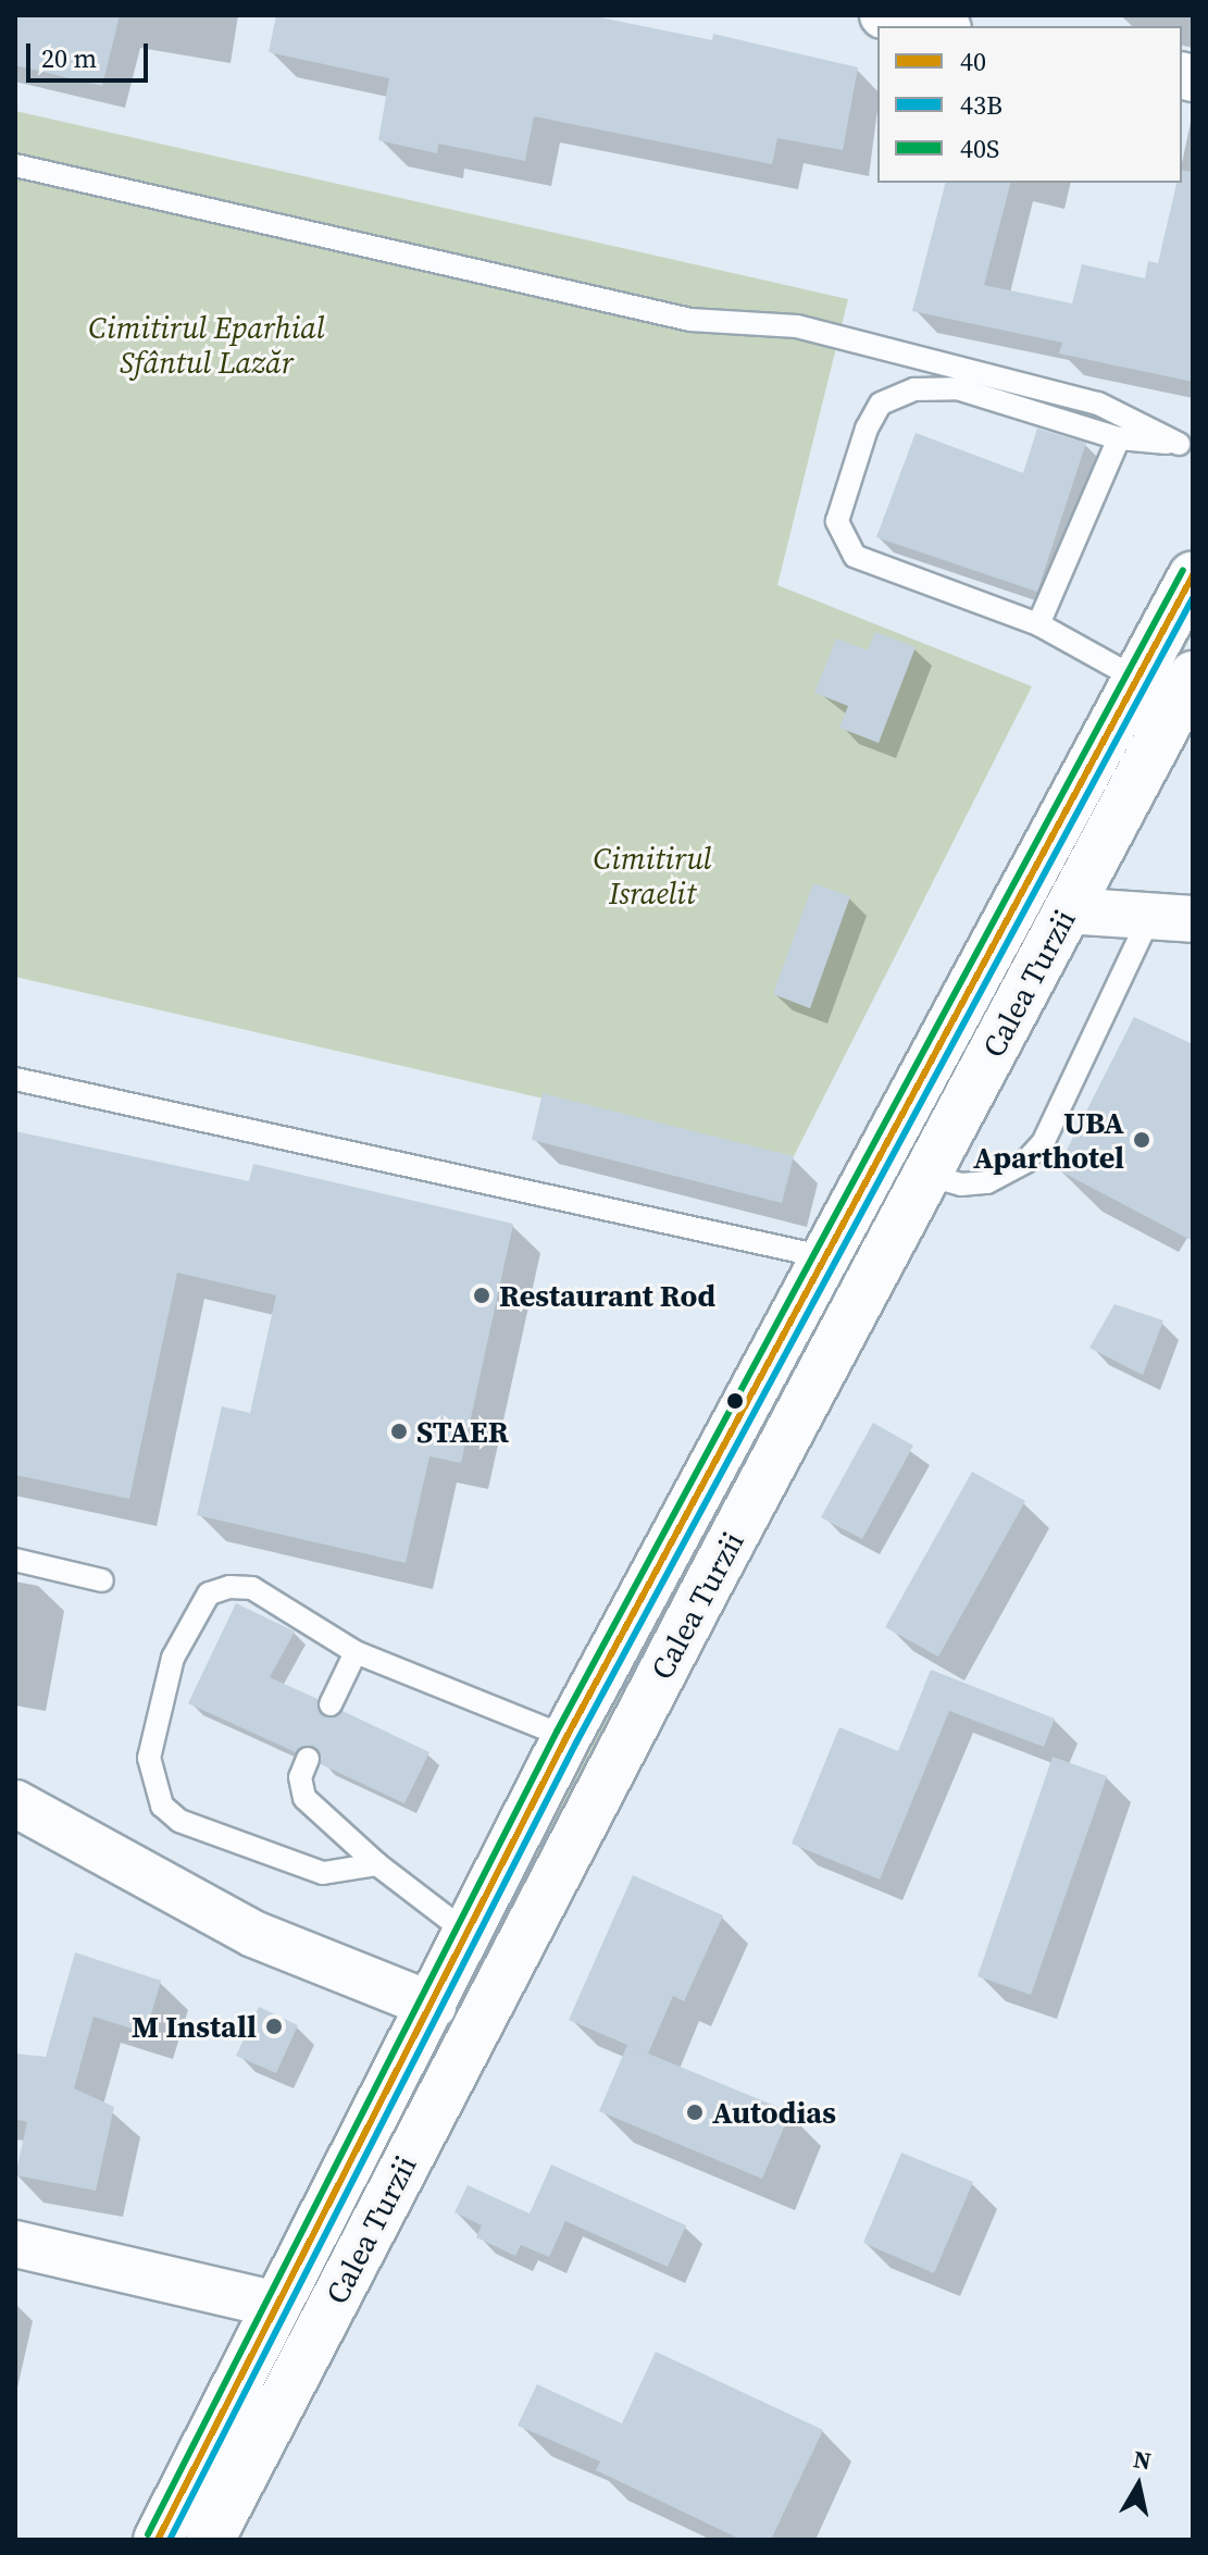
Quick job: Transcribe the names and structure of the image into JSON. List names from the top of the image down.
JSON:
{
  "streets": {
    "main road": ["Calea Turzii"]
  },
  "parks": ["Cimitirul Eparhial Sfântul Lazăr", "Cimitirul Israelit"],
  "places": [
    "UBA Aparthotel",
    "Restaurant Rod",
    "STAER",
    "M Install",
    "Autodias"
  ],
  "lines": ["transit line 40S", "transit line 40", "transit line 43B"],
  "legend": ["40", "43B", "40S"],
  "scale_bar": "20 m",
  "north": "top"
}
